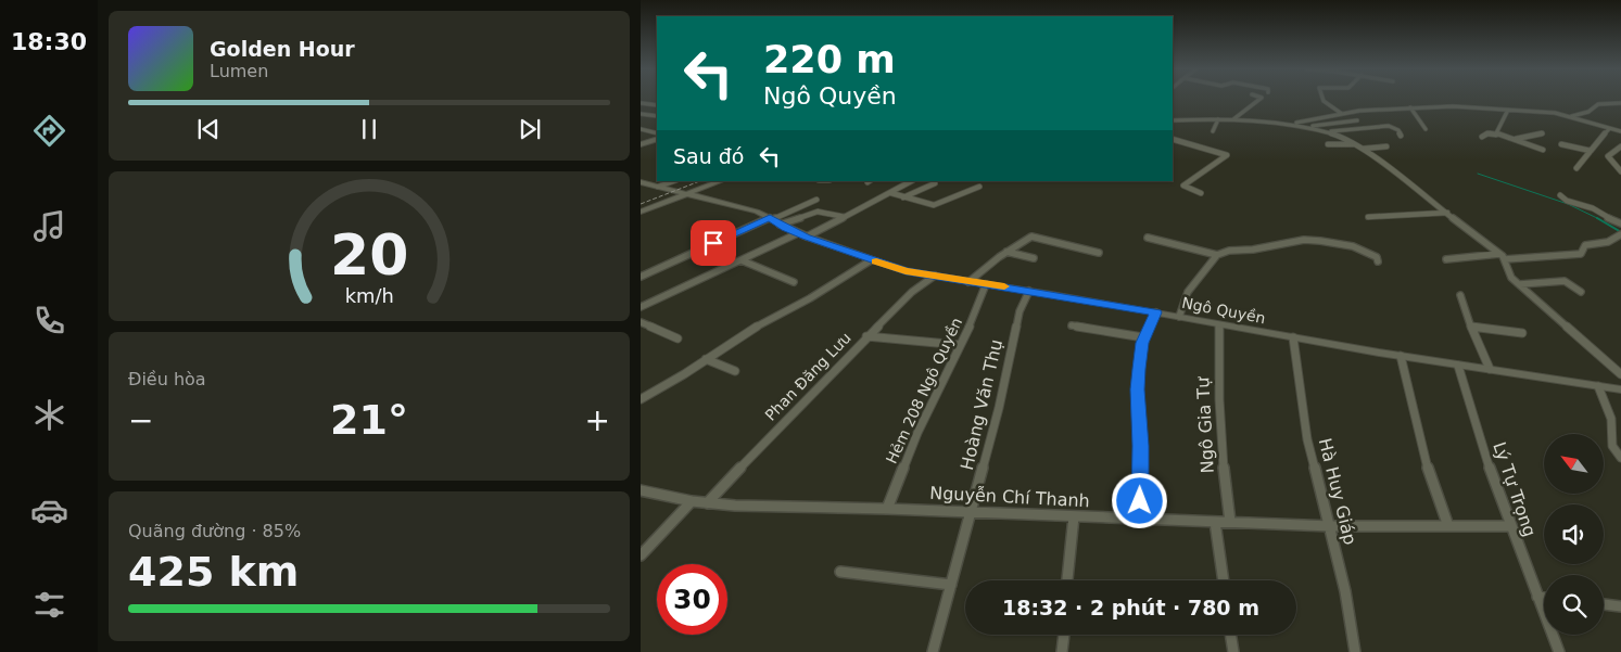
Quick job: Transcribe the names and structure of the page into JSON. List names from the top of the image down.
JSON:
{
  "streets": {
    "street": [
      "Ngô Quyền",
      "Phan Đăng Lưu",
      "Hẻm 208 Ngô Quyền",
      "Hoàng Văn Thụ",
      "Ngô Gia Tự",
      "Lý Tự Trọng",
      "Hà Huy Giáp",
      "Nguyễn Chí Thanh"
    ]
  },
  "crossings": [
    ["Ngô Quyền", "Phan Đăng Lưu"],
    ["Ngô Quyền", "Hẻm 208 Ngô Quyền"],
    ["Ngô Quyền", "Hoàng Văn Thụ"],
    ["Ngô Quyền", "Ngô Gia Tự"],
    ["Ngô Quyền", "Lý Tự Trọng"],
    ["Ngô Quyền", "Hà Huy Giáp"],
    ["Phan Đăng Lưu", "Nguyễn Chí Thanh"],
    ["Hẻm 208 Ngô Quyền", "Nguyễn Chí Thanh"],
    ["Hoàng Văn Thụ", "Nguyễn Chí Thanh"],
    ["Ngô Gia Tự", "Nguyễn Chí Thanh"],
    ["Lý Tự Trọng", "Nguyễn Chí Thanh"],
    ["Hà Huy Giáp", "Nguyễn Chí Thanh"]
  ],
  "north": "top left",
  "page": {
    "tabs": "18:30",
    "turn": ["220 m", "Ngô Quyền"],
    "song": ["Golden Hour", "Lumen"],
    "then": "Sau đó",
    "tile": [
      "Điều hòa",
      ["Quãng đường · 85%", "425 km"]
    ],
    "heat": ["−", "21°", "+"],
    "limit": "30",
    "trip": "18:32 · 2 phút · 780 m",
    "gauge": ["20", "km/h"]
  }
}
